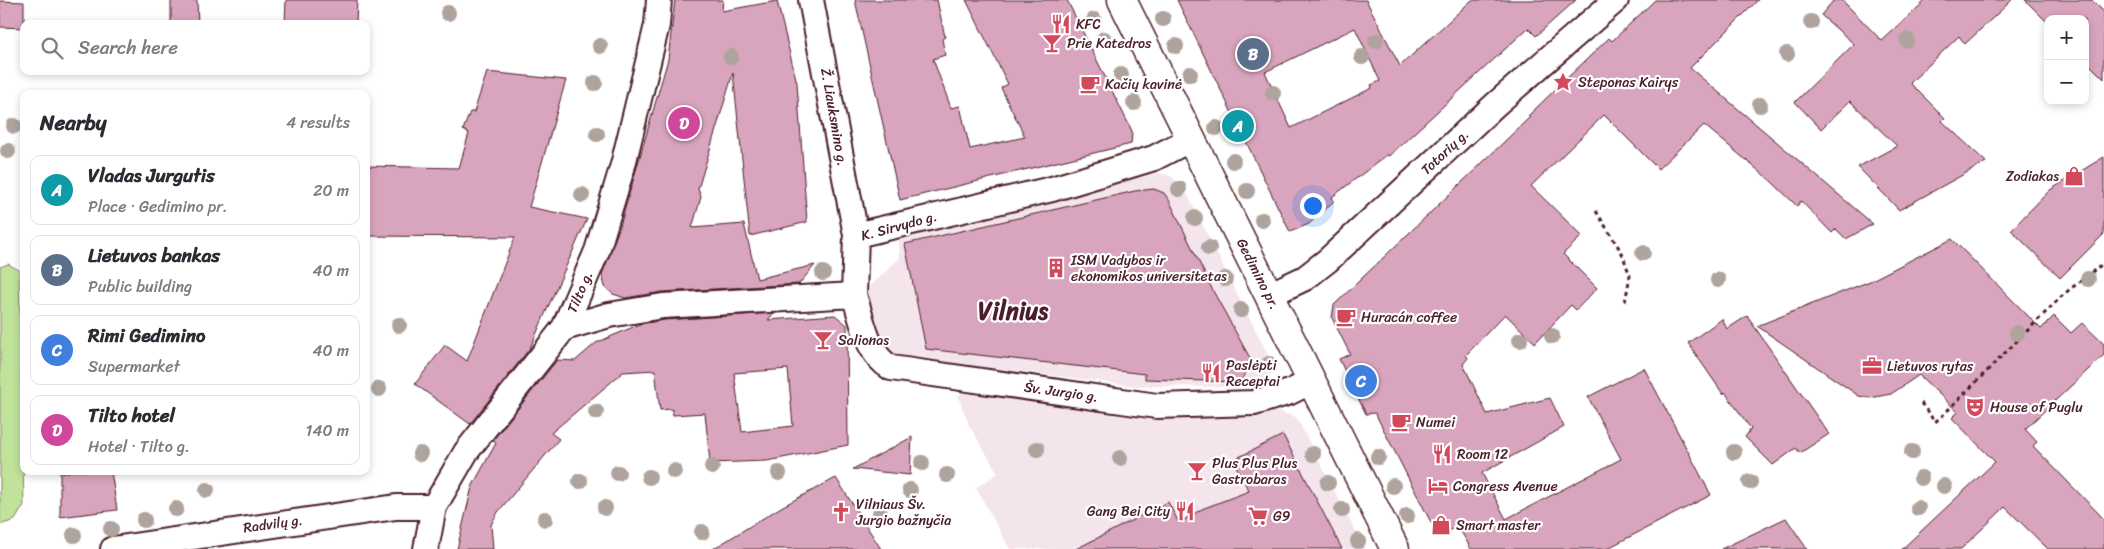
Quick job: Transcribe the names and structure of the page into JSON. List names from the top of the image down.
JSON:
{
  "streets": {
    "main road": ["Gedimino pr."],
    "street": [
      "Ž. Liauksmino g.",
      "Totorių g.",
      "K. Sirvydo g.",
      "Tilto g.",
      "Šv. Jurgio g.",
      "Radvilų g."
    ]
  },
  "crossings": [
    ["Ž. Liauksmino g.", "K. Sirvydo g."],
    ["Totorių g.", "Gedimino pr."],
    ["K. Sirvydo g.", "Gedimino pr."],
    ["K. Sirvydo g.", "Šv. Jurgio g."],
    ["Gedimino pr.", "Šv. Jurgio g."],
    ["Tilto g.", "Radvilų g."]
  ],
  "districts": ["Vilnius"],
  "places": {
    "restaurant": [
      "KFC",
      "Paslėpti Receptai",
      "Room 12",
      "Gang Bei City"
    ],
    "bar": ["Prie Katedros", "Salionas", "Plus Plus Plus Gastrobaras"],
    "place": ["Steponas Kairys"],
    "cafe": ["Kačių kavinė", "Huracán coffee", "Numei"],
    "shop": ["Zodiakas", "Smart master"],
    "building": ["ISM Vadybos ir ekonomikos universitetas"],
    "office": ["Lietuvos rytas"],
    "theatre": ["House of Puglu"],
    "hotel": ["Congress Avenue"],
    "church": ["Vilniaus Šv. Jurgio bažnyčia"],
    "supermarket": ["G9"]
  },
  "page": {
    "map_buttons": ["+", "−"],
    "search": "Search here",
    "pins": [
      "B",
      "D",
      "A",
      "C"
    ],
    "heading": ["Nearby", "4 results"],
    "list": [
      {
        "mark": "A",
        "name": "Vladas Jurgutis",
        "note": "Place · Gedimino pr.",
        "value": "20 m"
      },
      {
        "mark": "B",
        "name": "Lietuvos bankas",
        "note": "Public building",
        "value": "40 m"
      },
      {
        "mark": "C",
        "name": "Rimi Gedimino",
        "note": "Supermarket",
        "value": "40 m"
      },
      {
        "mark": "D",
        "name": "Tilto hotel",
        "note": "Hotel · Tilto g.",
        "value": "140 m"
      }
    ]
  }
}
